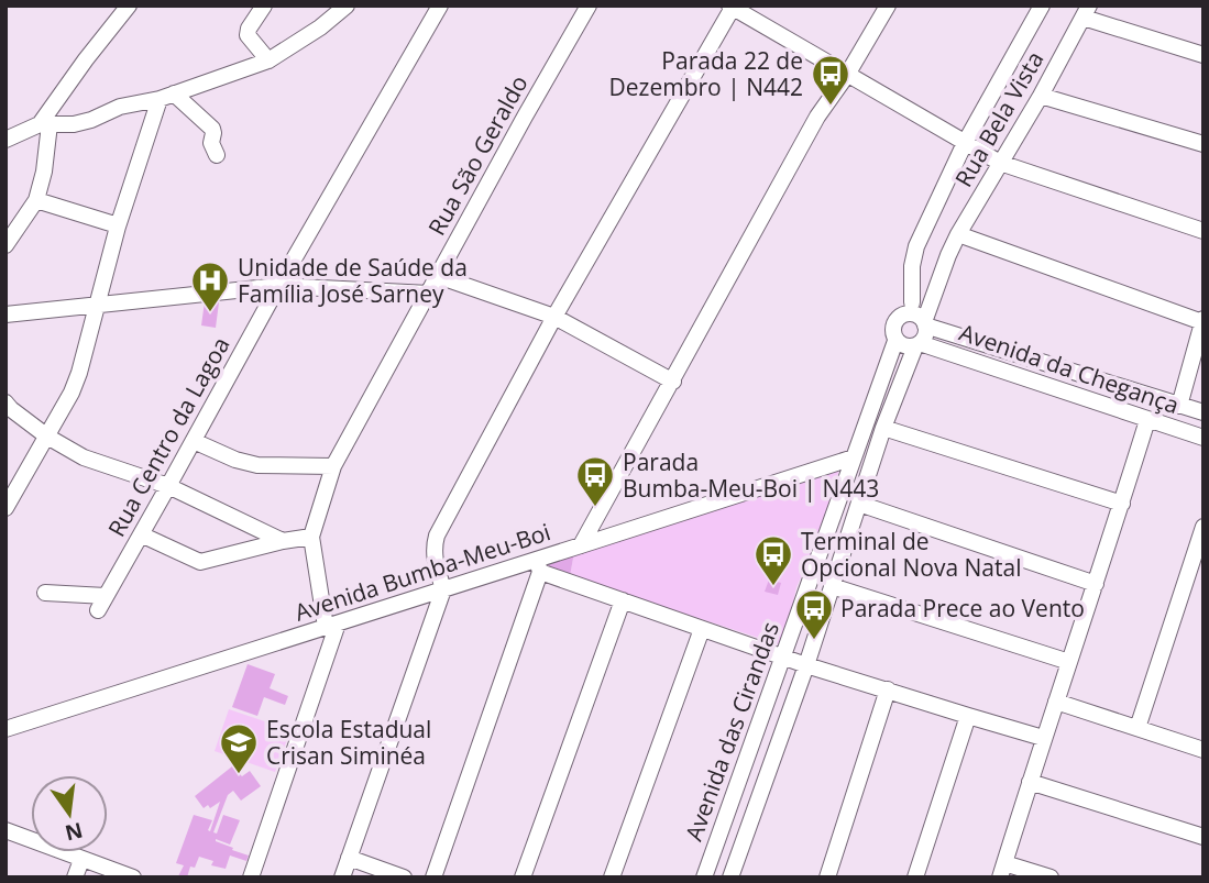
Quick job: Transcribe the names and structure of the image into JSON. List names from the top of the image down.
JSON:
{
  "streets": {
    "street": [
      "Rua Bela Vista",
      "Rua São Geraldo",
      "Avenida da Chegança",
      "Rua Centro da Lagoa",
      "Avenida Bumba-Meu-Boi",
      "Avenida das Cirandas"
    ]
  },
  "crossings": [
    ["Rua São Geraldo", "Avenida Bumba-Meu-Boi"],
    ["Avenida da Chegança", "Avenida das Cirandas"],
    ["Avenida Bumba-Meu-Boi", "Avenida das Cirandas"]
  ],
  "places": {
    "bus stop": [
      "Parada 22 de Dezembro | N442",
      "Parada Bumba-Meu-Boi | N443",
      "Terminal de Opcional Nova Natal",
      "Parada Prece ao Vento"
    ],
    "hospital": ["Unidade de Saúde da Família José Sarney"],
    "school or university": ["Escola Estadual Crisan Siminéa"]
  },
  "north": "bottom"
}
